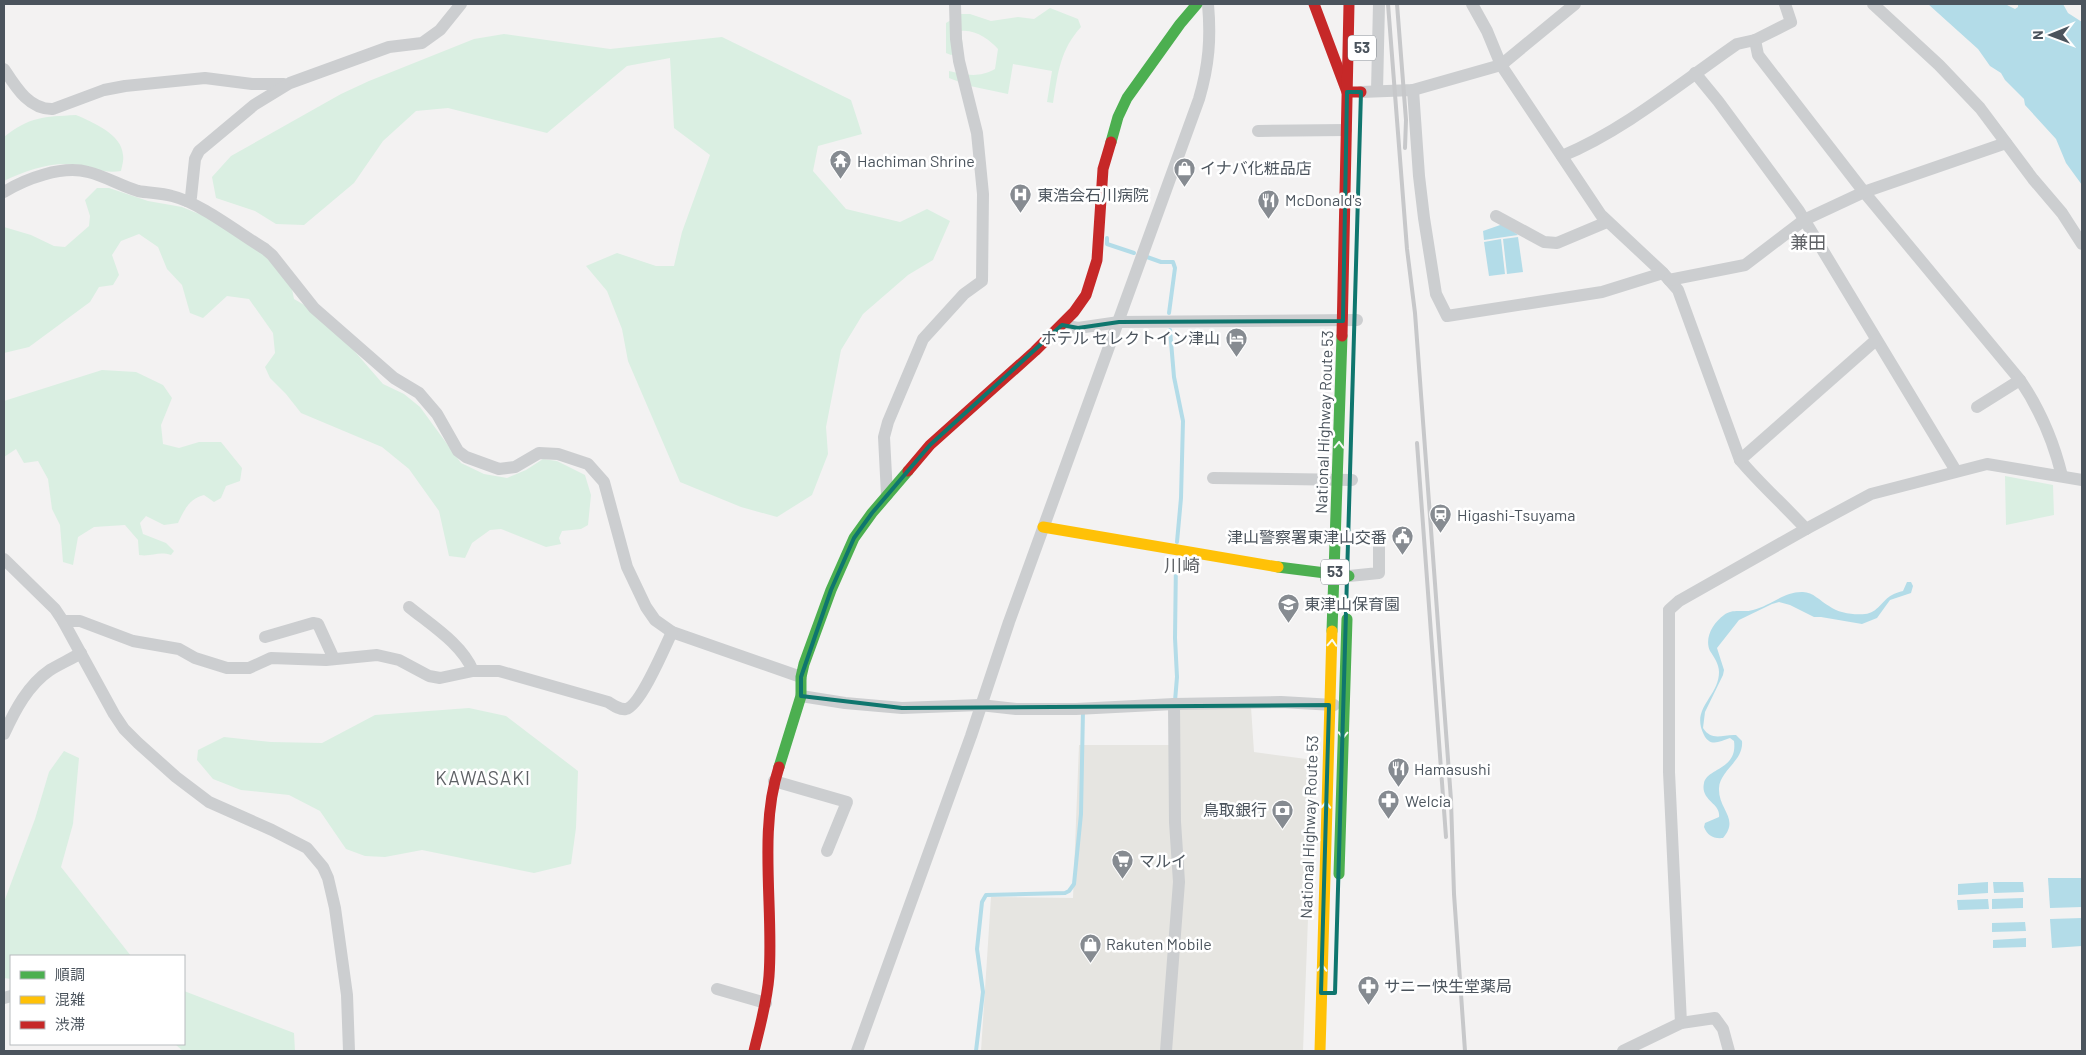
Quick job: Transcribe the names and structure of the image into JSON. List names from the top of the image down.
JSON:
{
  "streets": {
    "main road": ["53", "National Highway Route 53"]
  },
  "districts": ["兼田", "川崎", "KAWASAKI"],
  "places": {
    "temple": ["Hachiman Shrine"],
    "shop": ["イナバ化粧品店", "Rakuten Mobile"],
    "hospital": ["東浩会石川病院"],
    "restaurant": ["McDonald's", "Hamasushi"],
    "hotel": ["ホテル セレクトイン津山"],
    "station": ["Higashi-Tsuyama"],
    "public building": ["津山警察署東津山交番"],
    "school or university": ["東津山保育園"],
    "pharmacy": ["Welcia", "サニー快生堂薬局"],
    "bank": ["鳥取銀行"],
    "supermarket": ["マルイ"]
  },
  "legend": ["順調", "混雑", "渋滞"],
  "north": "left"
}
